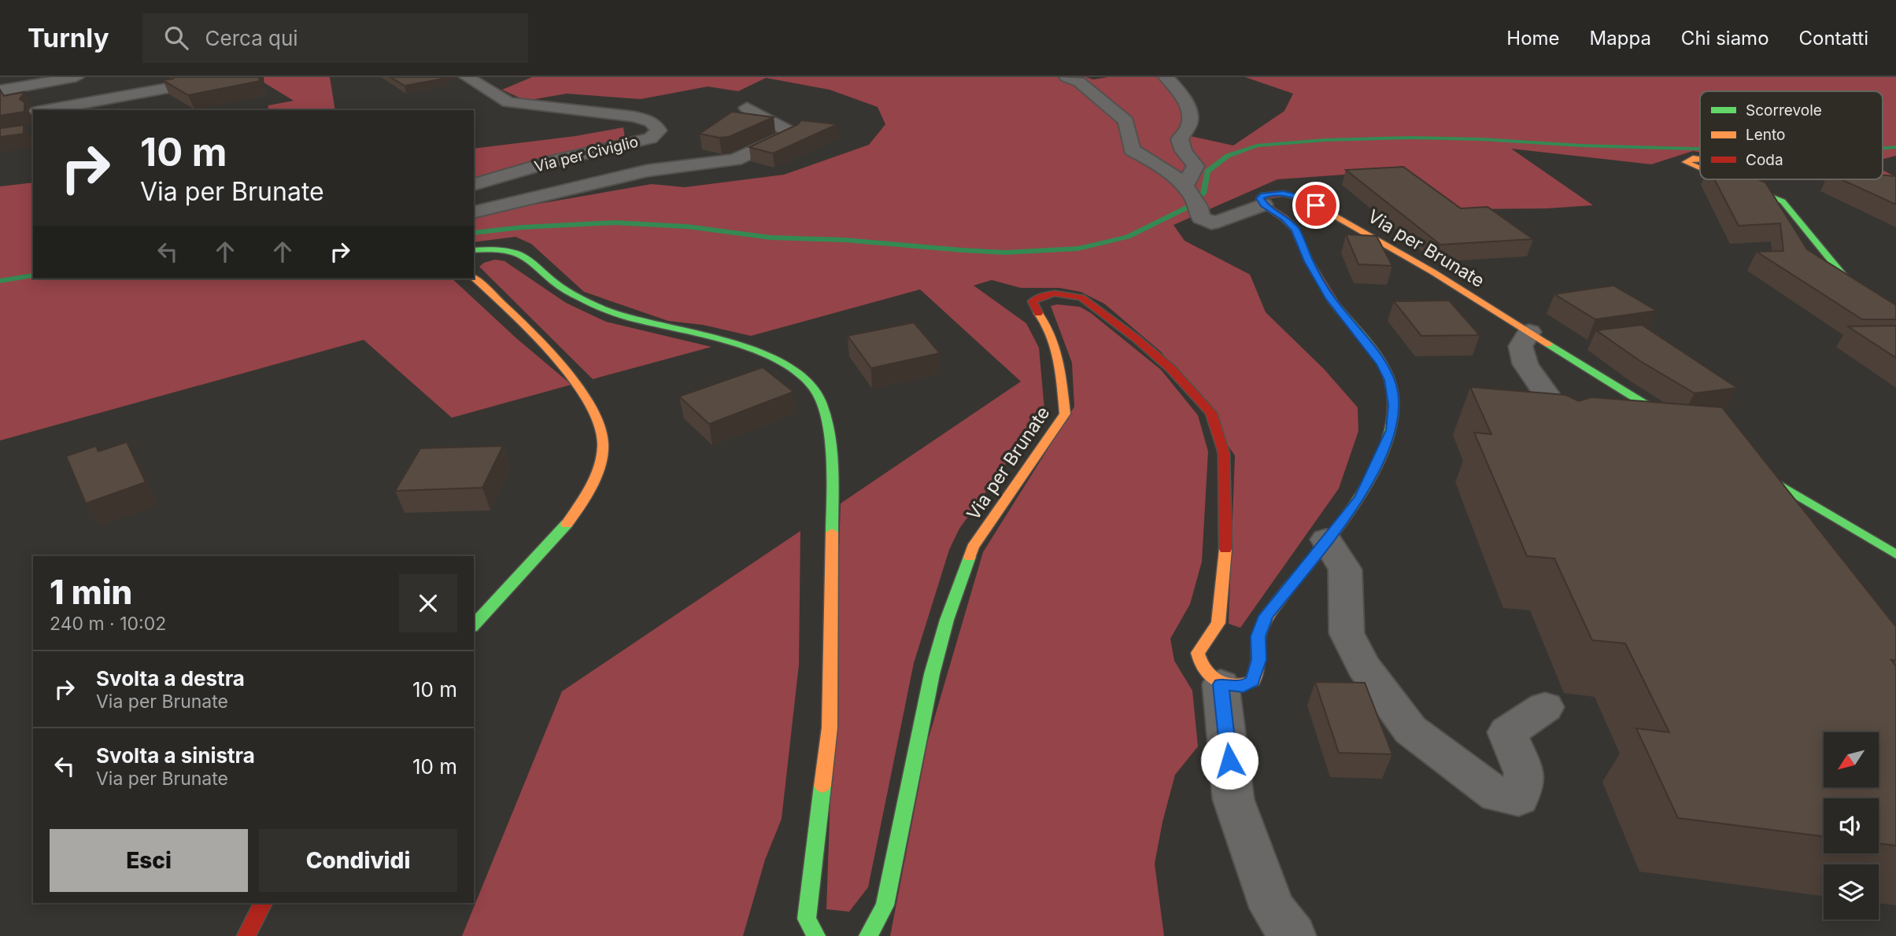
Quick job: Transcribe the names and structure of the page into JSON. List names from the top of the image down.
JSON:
{
  "streets": {
    "street": ["Via per Civiglio", "Via per Brunate"]
  },
  "legend": ["Scorrevole", "Lento", "Coda"],
  "north": "bottom left",
  "page": {
    "header": "Turnly",
    "search": "Cerca qui",
    "nav": [
      "Home",
      "Mappa",
      "Chi siamo",
      "Contatti"
    ],
    "turn": ["10 m", "Via per Brunate"],
    "heading": ["1 min", "240 m · 10:02"],
    "list": [
      {
        "name": "Svolta a destra",
        "note": "Via per Brunate",
        "value": "10 m"
      },
      {
        "name": "Svolta a sinistra",
        "note": "Via per Brunate",
        "value": "10 m"
      }
    ],
    "buttons": ["Esci", "Condividi"]
  }
}
